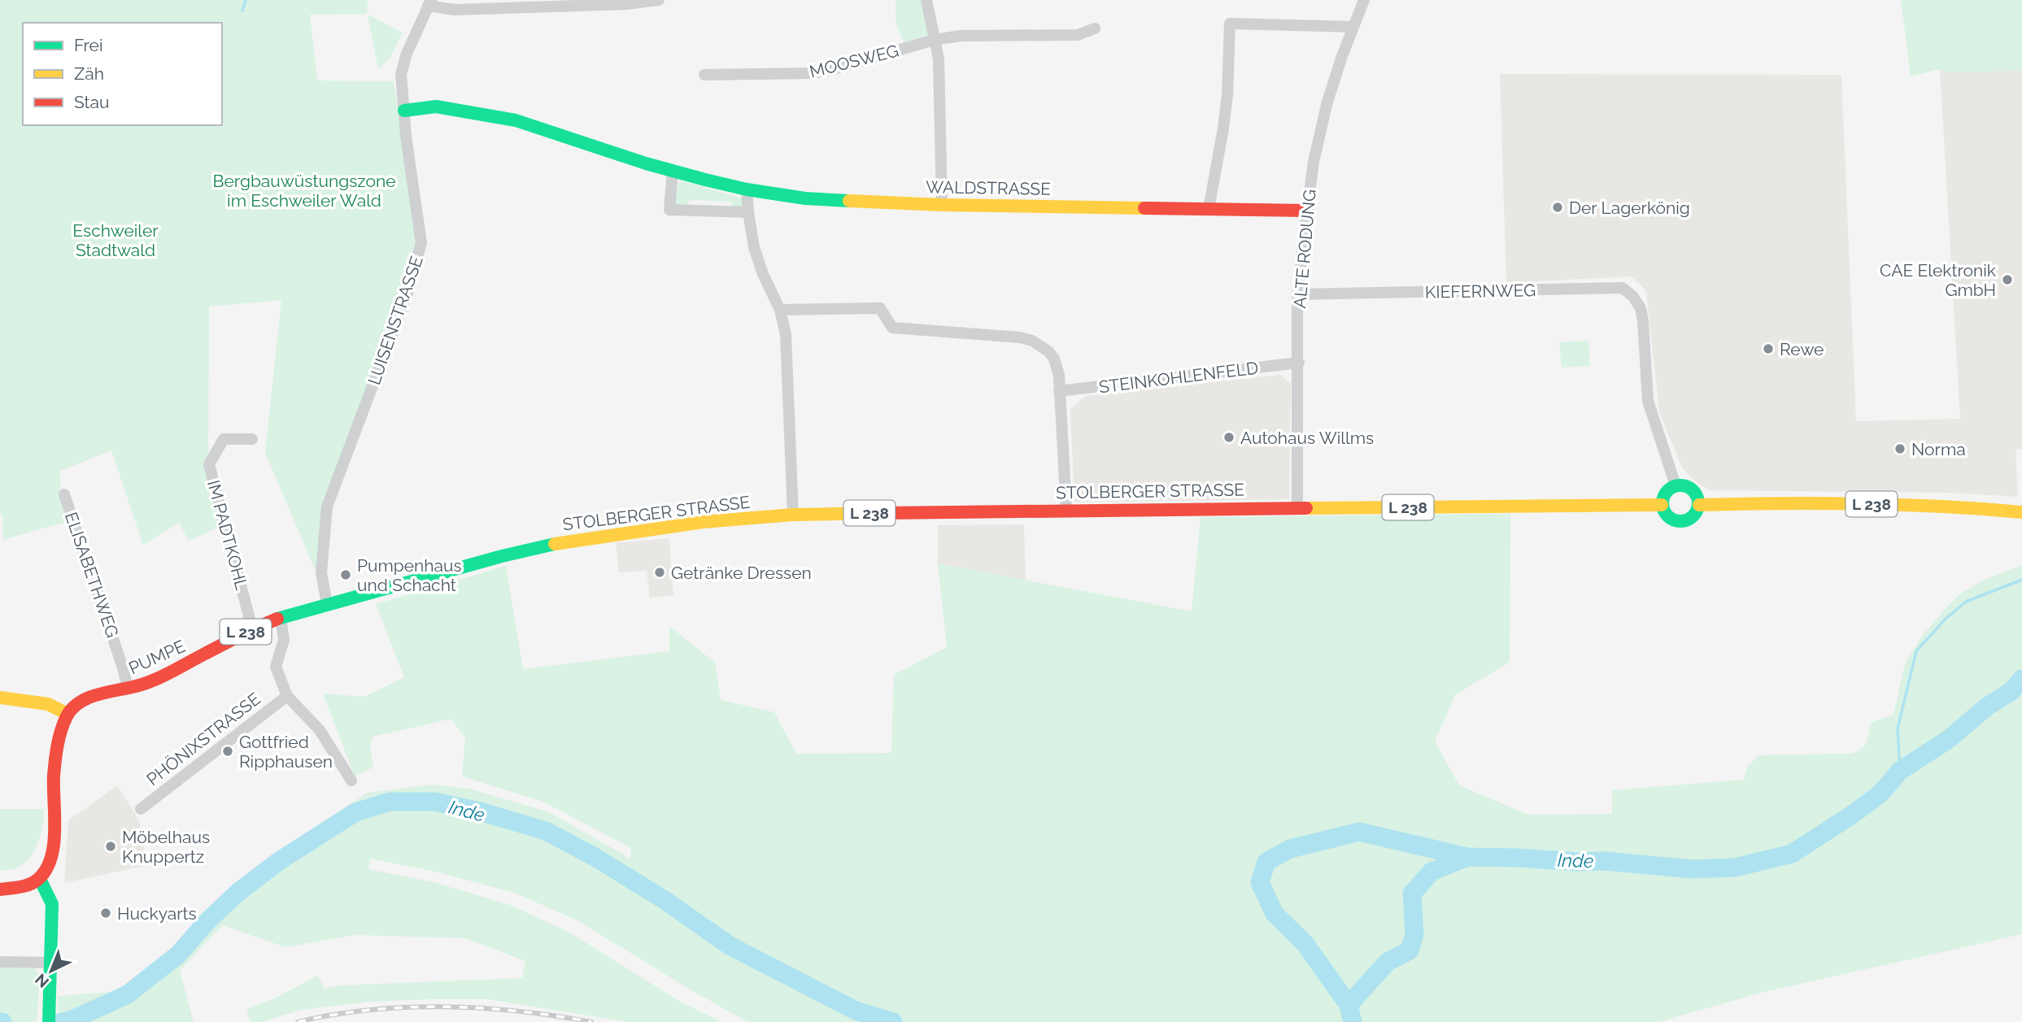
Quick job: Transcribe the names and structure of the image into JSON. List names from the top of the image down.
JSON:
{
  "streets": {
    "main road": [
      "WALDSTRASSE",
      "STOLBERGER STRASSE",
      "L 238",
      "PUMPE"
    ],
    "street": [
      "MOOSWEG",
      "ALTE RODUNG",
      "KIEFERNWEG",
      "LUISENSTRASSE",
      "STEINKOHLENFELD",
      "IM PADTKOHL",
      "ELISABETHWEG",
      "PHÖNIXSTRASSE"
    ]
  },
  "crossings": [
    ["WALDSTRASSE", "ALTE RODUNG"],
    ["WALDSTRASSE", "LUISENSTRASSE"],
    ["ALTE RODUNG", "KIEFERNWEG"],
    ["ALTE RODUNG", "STEINKOHLENFELD"],
    ["ALTE RODUNG", "STOLBERGER STRASSE"],
    ["KIEFERNWEG", "STOLBERGER STRASSE"],
    ["KIEFERNWEG", "L 238"],
    ["LUISENSTRASSE", "STOLBERGER STRASSE"],
    ["LUISENSTRASSE", "PUMPE"],
    ["STOLBERGER STRASSE", "L 238"],
    ["STOLBERGER STRASSE", "PUMPE"],
    ["IM PADTKOHL", "PUMPE"],
    ["ELISABETHWEG", "PUMPE"],
    ["PUMPE", "PHÖNIXSTRASSE"]
  ],
  "water": ["Inde"],
  "parks": ["Bergbauwüstungszone im Eschweiler Wald", "Eschweiler Stadtwald"],
  "places": [
    "Der Lagerkönig",
    "CAE Elektronik GmbH",
    "Rewe",
    "Autohaus Willms",
    "Norma",
    "Getränke Dressen",
    "Pumpenhaus und Schacht",
    "Gottfried Ripphausen",
    "Möbelhaus Knuppertz",
    "Huckyarts"
  ],
  "legend": ["Frei", "Zäh", "Stau"],
  "north": "bottom left"
}
